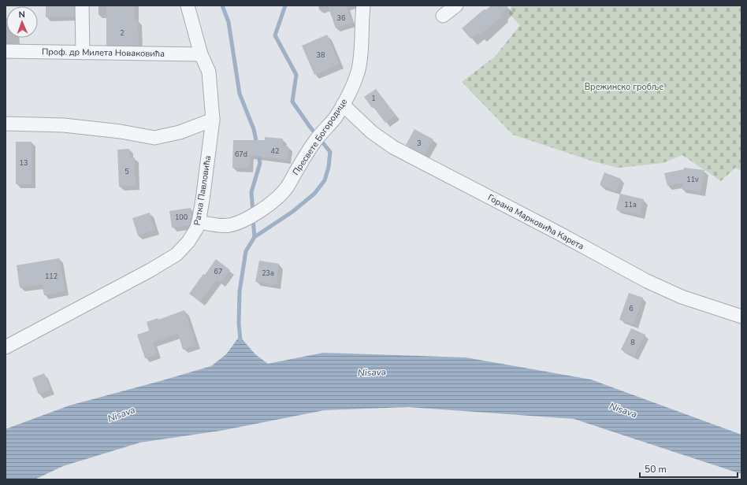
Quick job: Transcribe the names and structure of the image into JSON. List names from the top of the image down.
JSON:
{
  "streets": {
    "street": [
      "Проф. др Милета Новаковића",
      "Пресвете Богородице",
      "Ратка Павловића",
      "Горана Марковића Карета"
    ]
  },
  "crossings": [
    ["Проф. др Милета Новаковића", "Ратка Павловића"],
    ["Пресвете Богородице", "Ратка Павловића"],
    ["Пресвете Богородице", "Горана Марковића Карета"]
  ],
  "water": ["Nisava"],
  "parks": ["Врежинско гробље"],
  "house_numbers": [
    "36",
    "2",
    "38",
    "1",
    "3",
    "42",
    "67d",
    "13",
    "5",
    "11v",
    "11a",
    "100",
    "67",
    "23a",
    "112",
    "6",
    "8"
  ],
  "scale_bar": "50 m",
  "north": "top"
}
